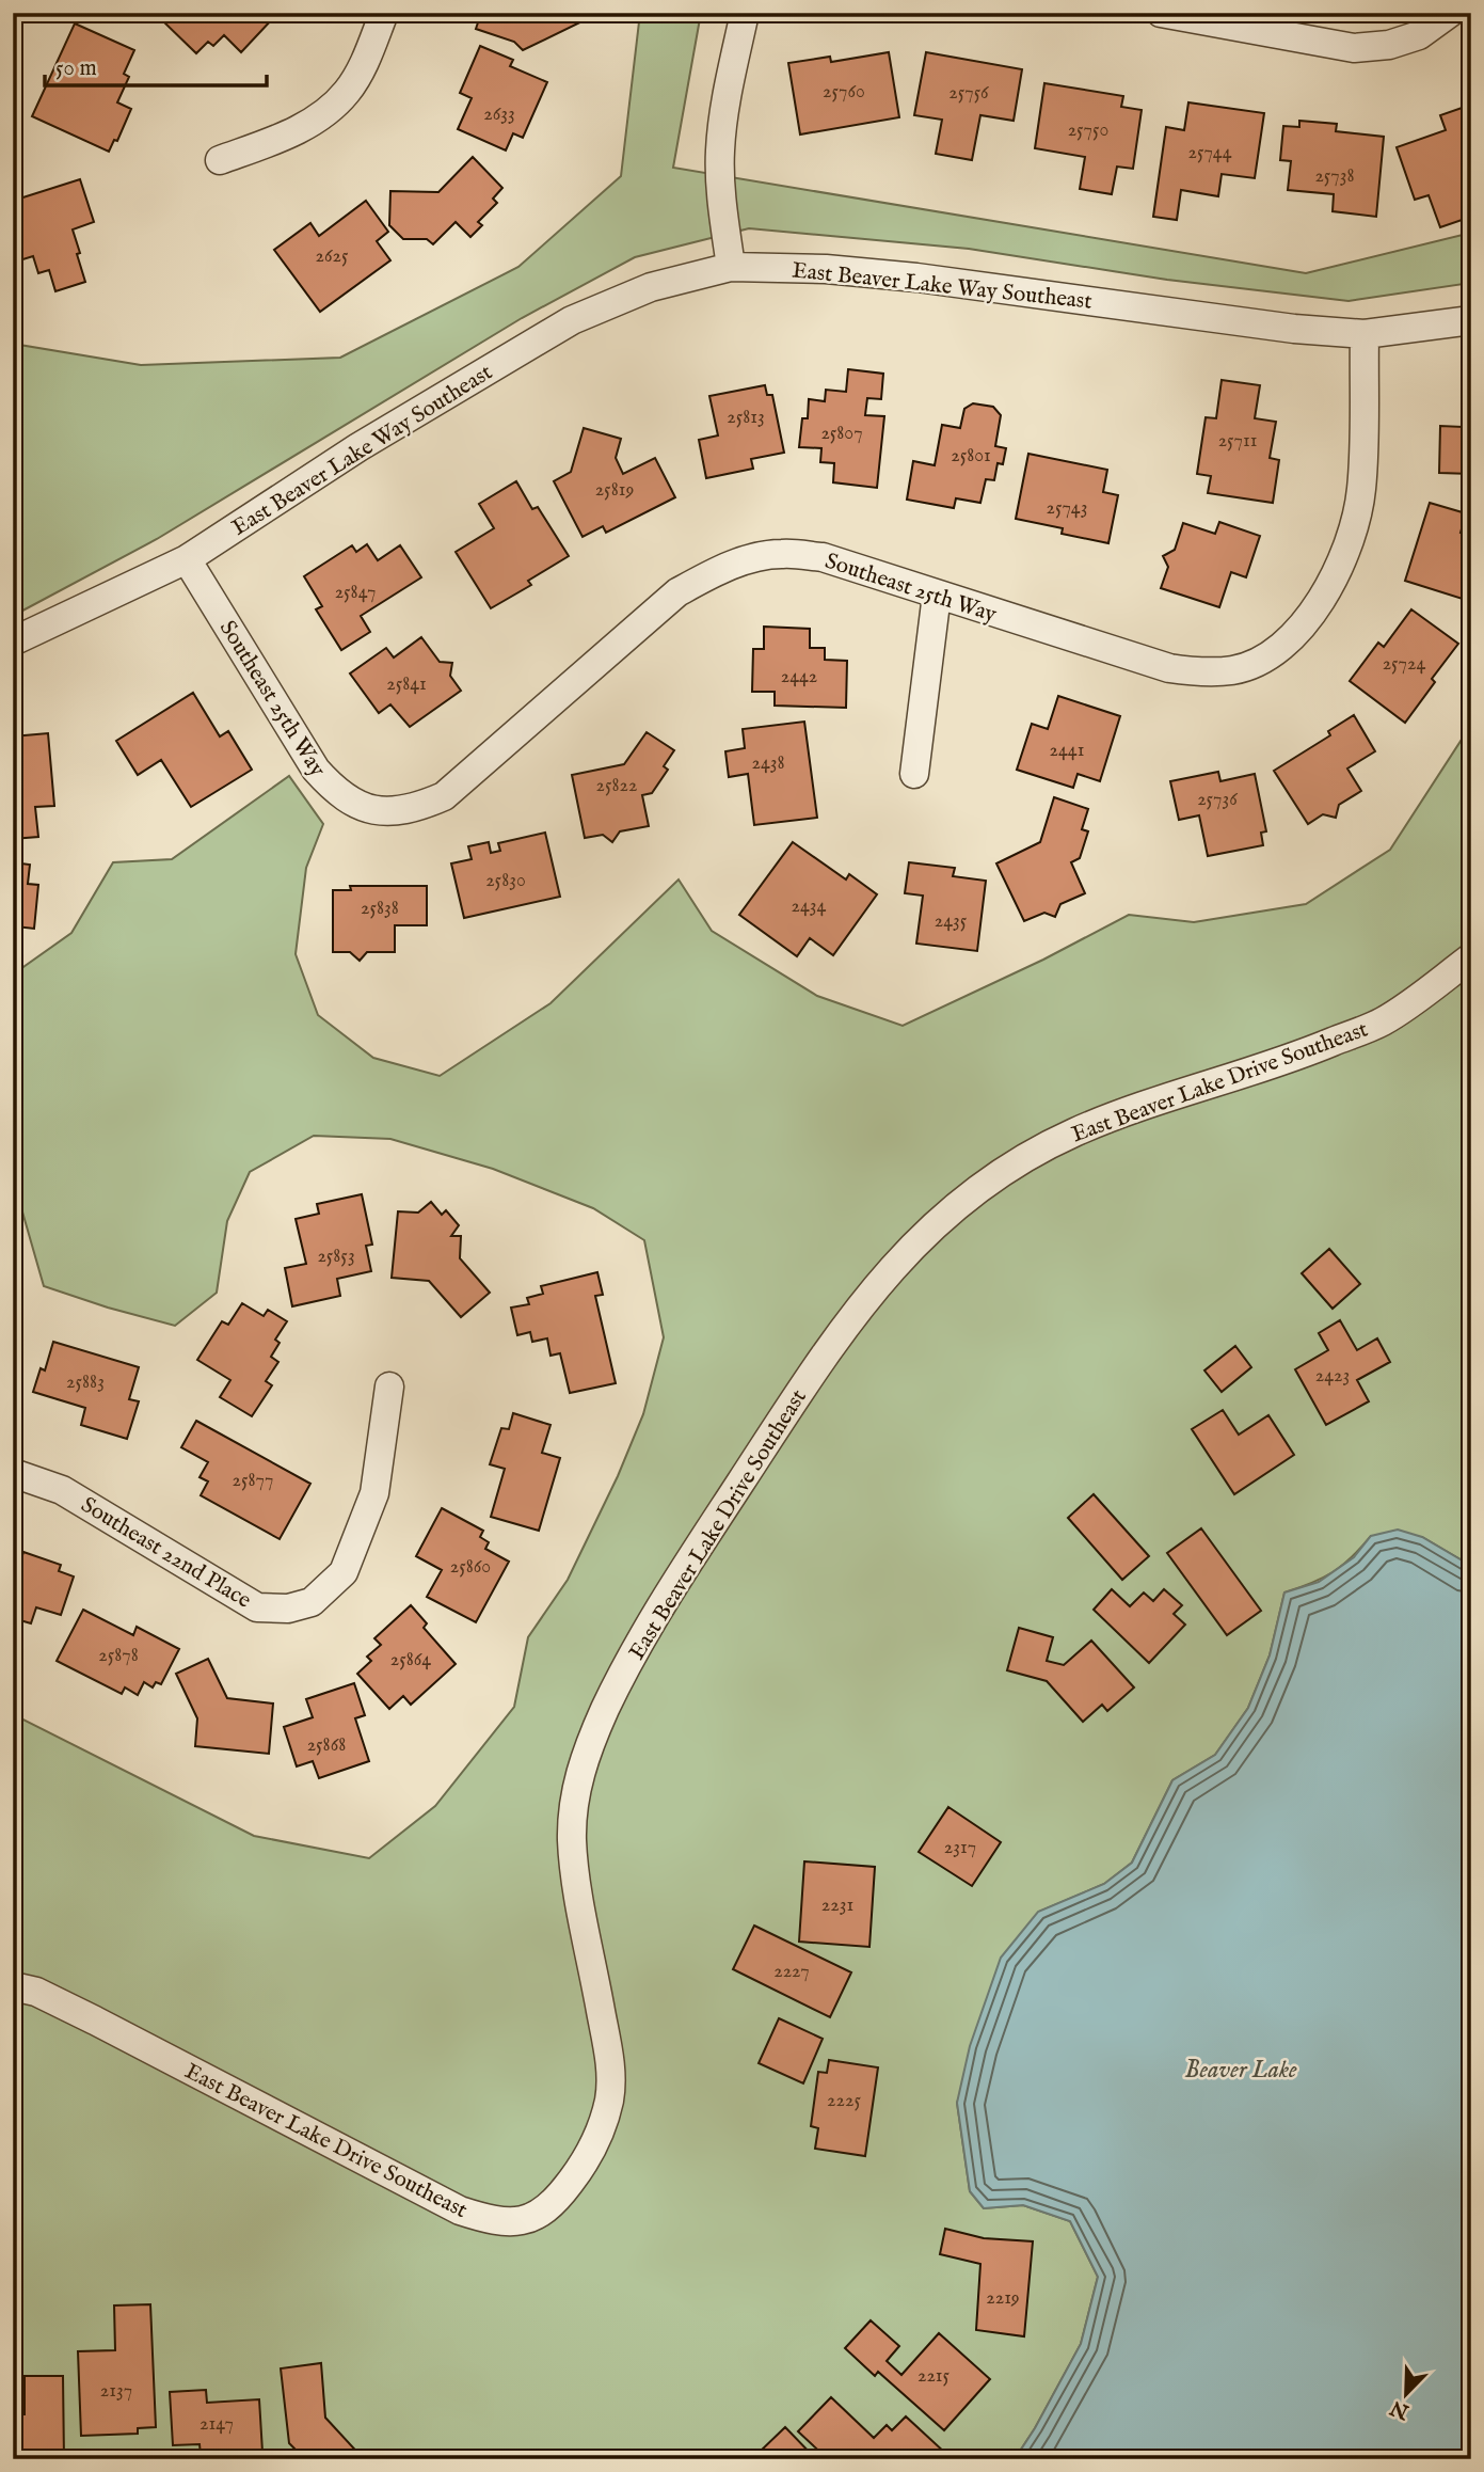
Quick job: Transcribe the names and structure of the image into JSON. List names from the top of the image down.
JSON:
{
  "streets": {
    "street": [
      "East Beaver Lake Way Southeast",
      "Southeast 25th Way",
      "East Beaver Lake Drive Southeast",
      "Southeast 22nd Place"
    ]
  },
  "crossings": [
    ["East Beaver Lake Way Southeast", "Southeast 25th Way"]
  ],
  "water": ["Beaver Lake"],
  "house_numbers": [
    "25760",
    "25756",
    "2633",
    "25750",
    "25744",
    "25738",
    "2625",
    "25813",
    "25807",
    "25711",
    "25801",
    "25819",
    "25743",
    "25847",
    "25724",
    "2442",
    "25841",
    "2441",
    "2438",
    "25822",
    "25736",
    "25830",
    "2434",
    "25838",
    "2435",
    "25853",
    "2423",
    "25883",
    "25877",
    "25860",
    "25878",
    "25864",
    "25868",
    "2317",
    "2231",
    "2227",
    "2225",
    "2219",
    "2215",
    "2137",
    "2147"
  ],
  "scale_bar": "50 m",
  "north": "bottom left"
}
